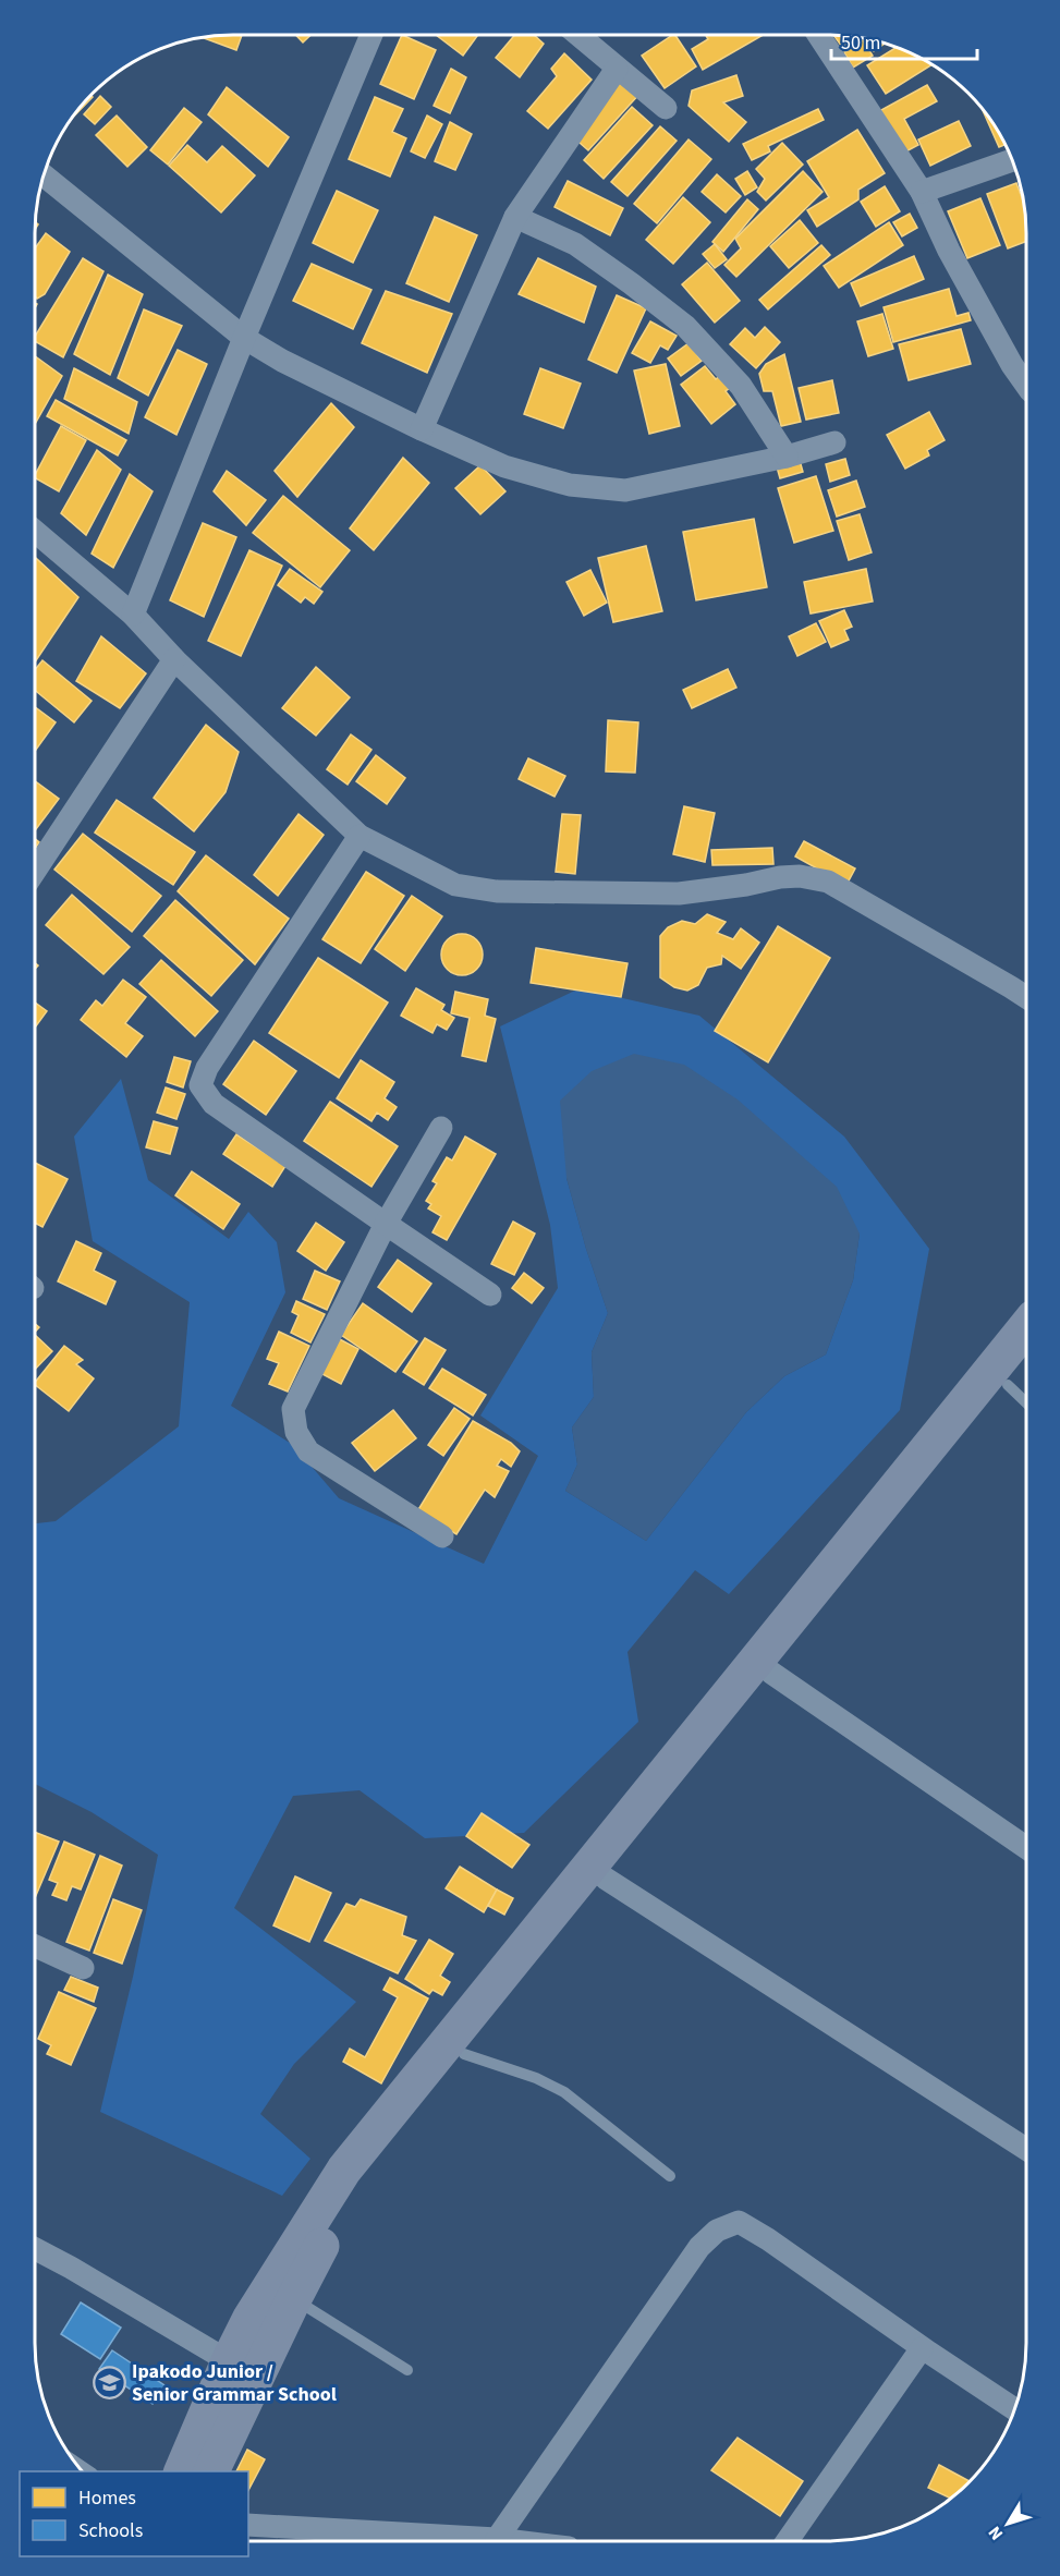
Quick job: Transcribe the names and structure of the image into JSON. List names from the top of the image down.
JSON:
{
  "places": {
    "school or university": ["Ipakodo Junior / Senior Grammar School"]
  },
  "legend": ["Homes", "Schools"],
  "scale_bar": "50 m",
  "north": "bottom left"
}
